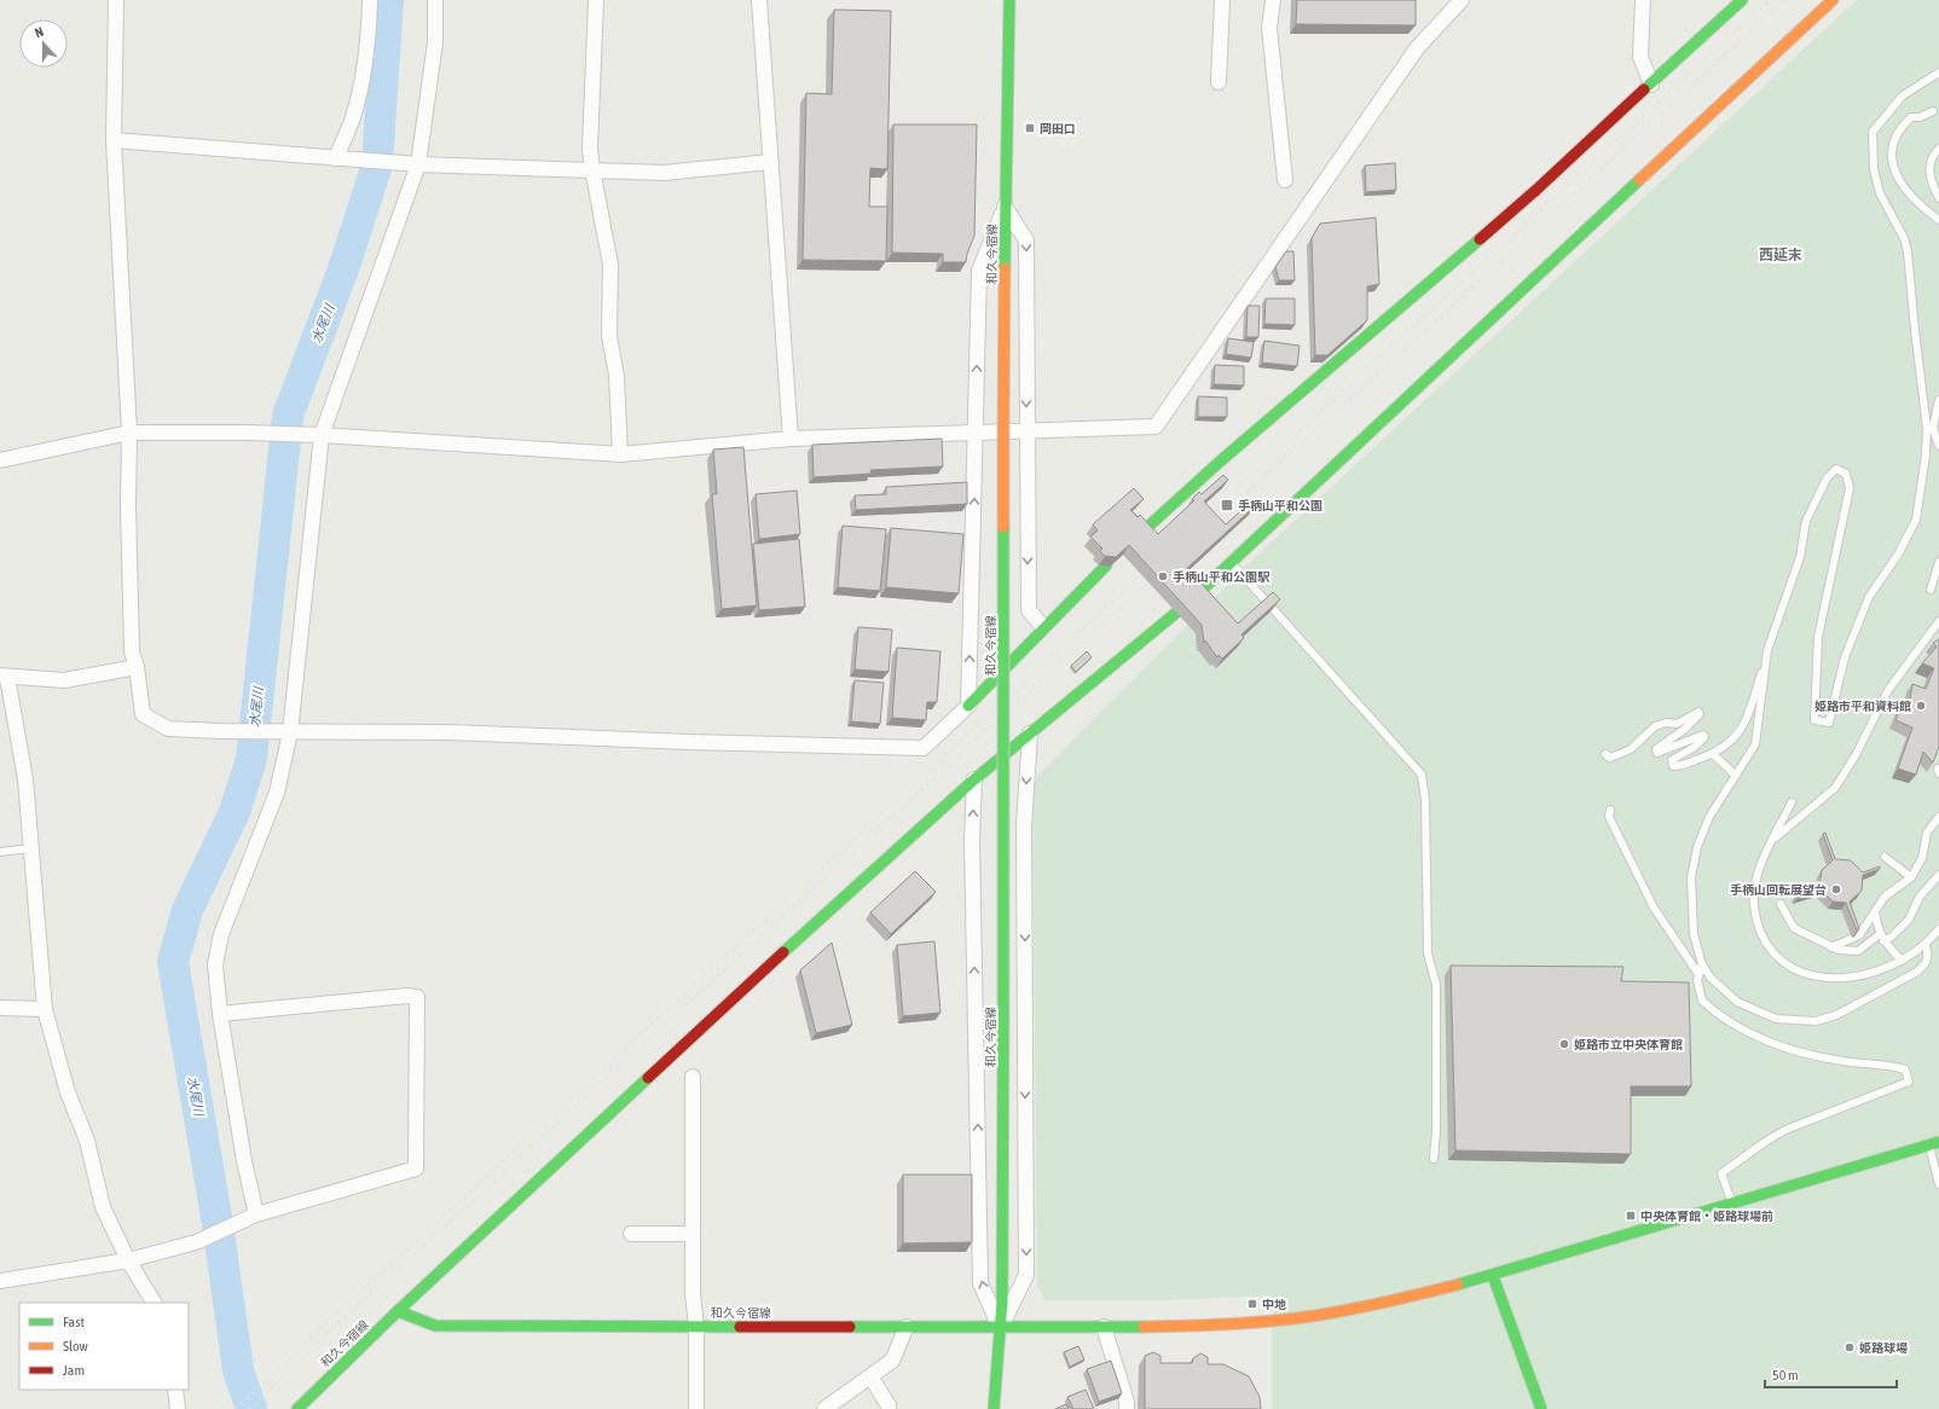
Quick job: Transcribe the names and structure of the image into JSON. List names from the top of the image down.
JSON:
{
  "streets": {
    "street": ["和久今宿線"]
  },
  "districts": ["西延末"],
  "water": ["水尾川"],
  "places": {
    "transit": [
      "岡田口",
      "手柄山平和公園",
      "中央体育館・姫路球場前",
      "中地"
    ],
    "other": [
      "手柄山平和公園駅",
      "姫路市平和資料館",
      "手柄山回転展望台",
      "姫路市立中央体育館",
      "姫路球場"
    ]
  },
  "legend": ["Fast", "Slow", "Jam"],
  "scale_bar": "50 m",
  "north": "top"
}
